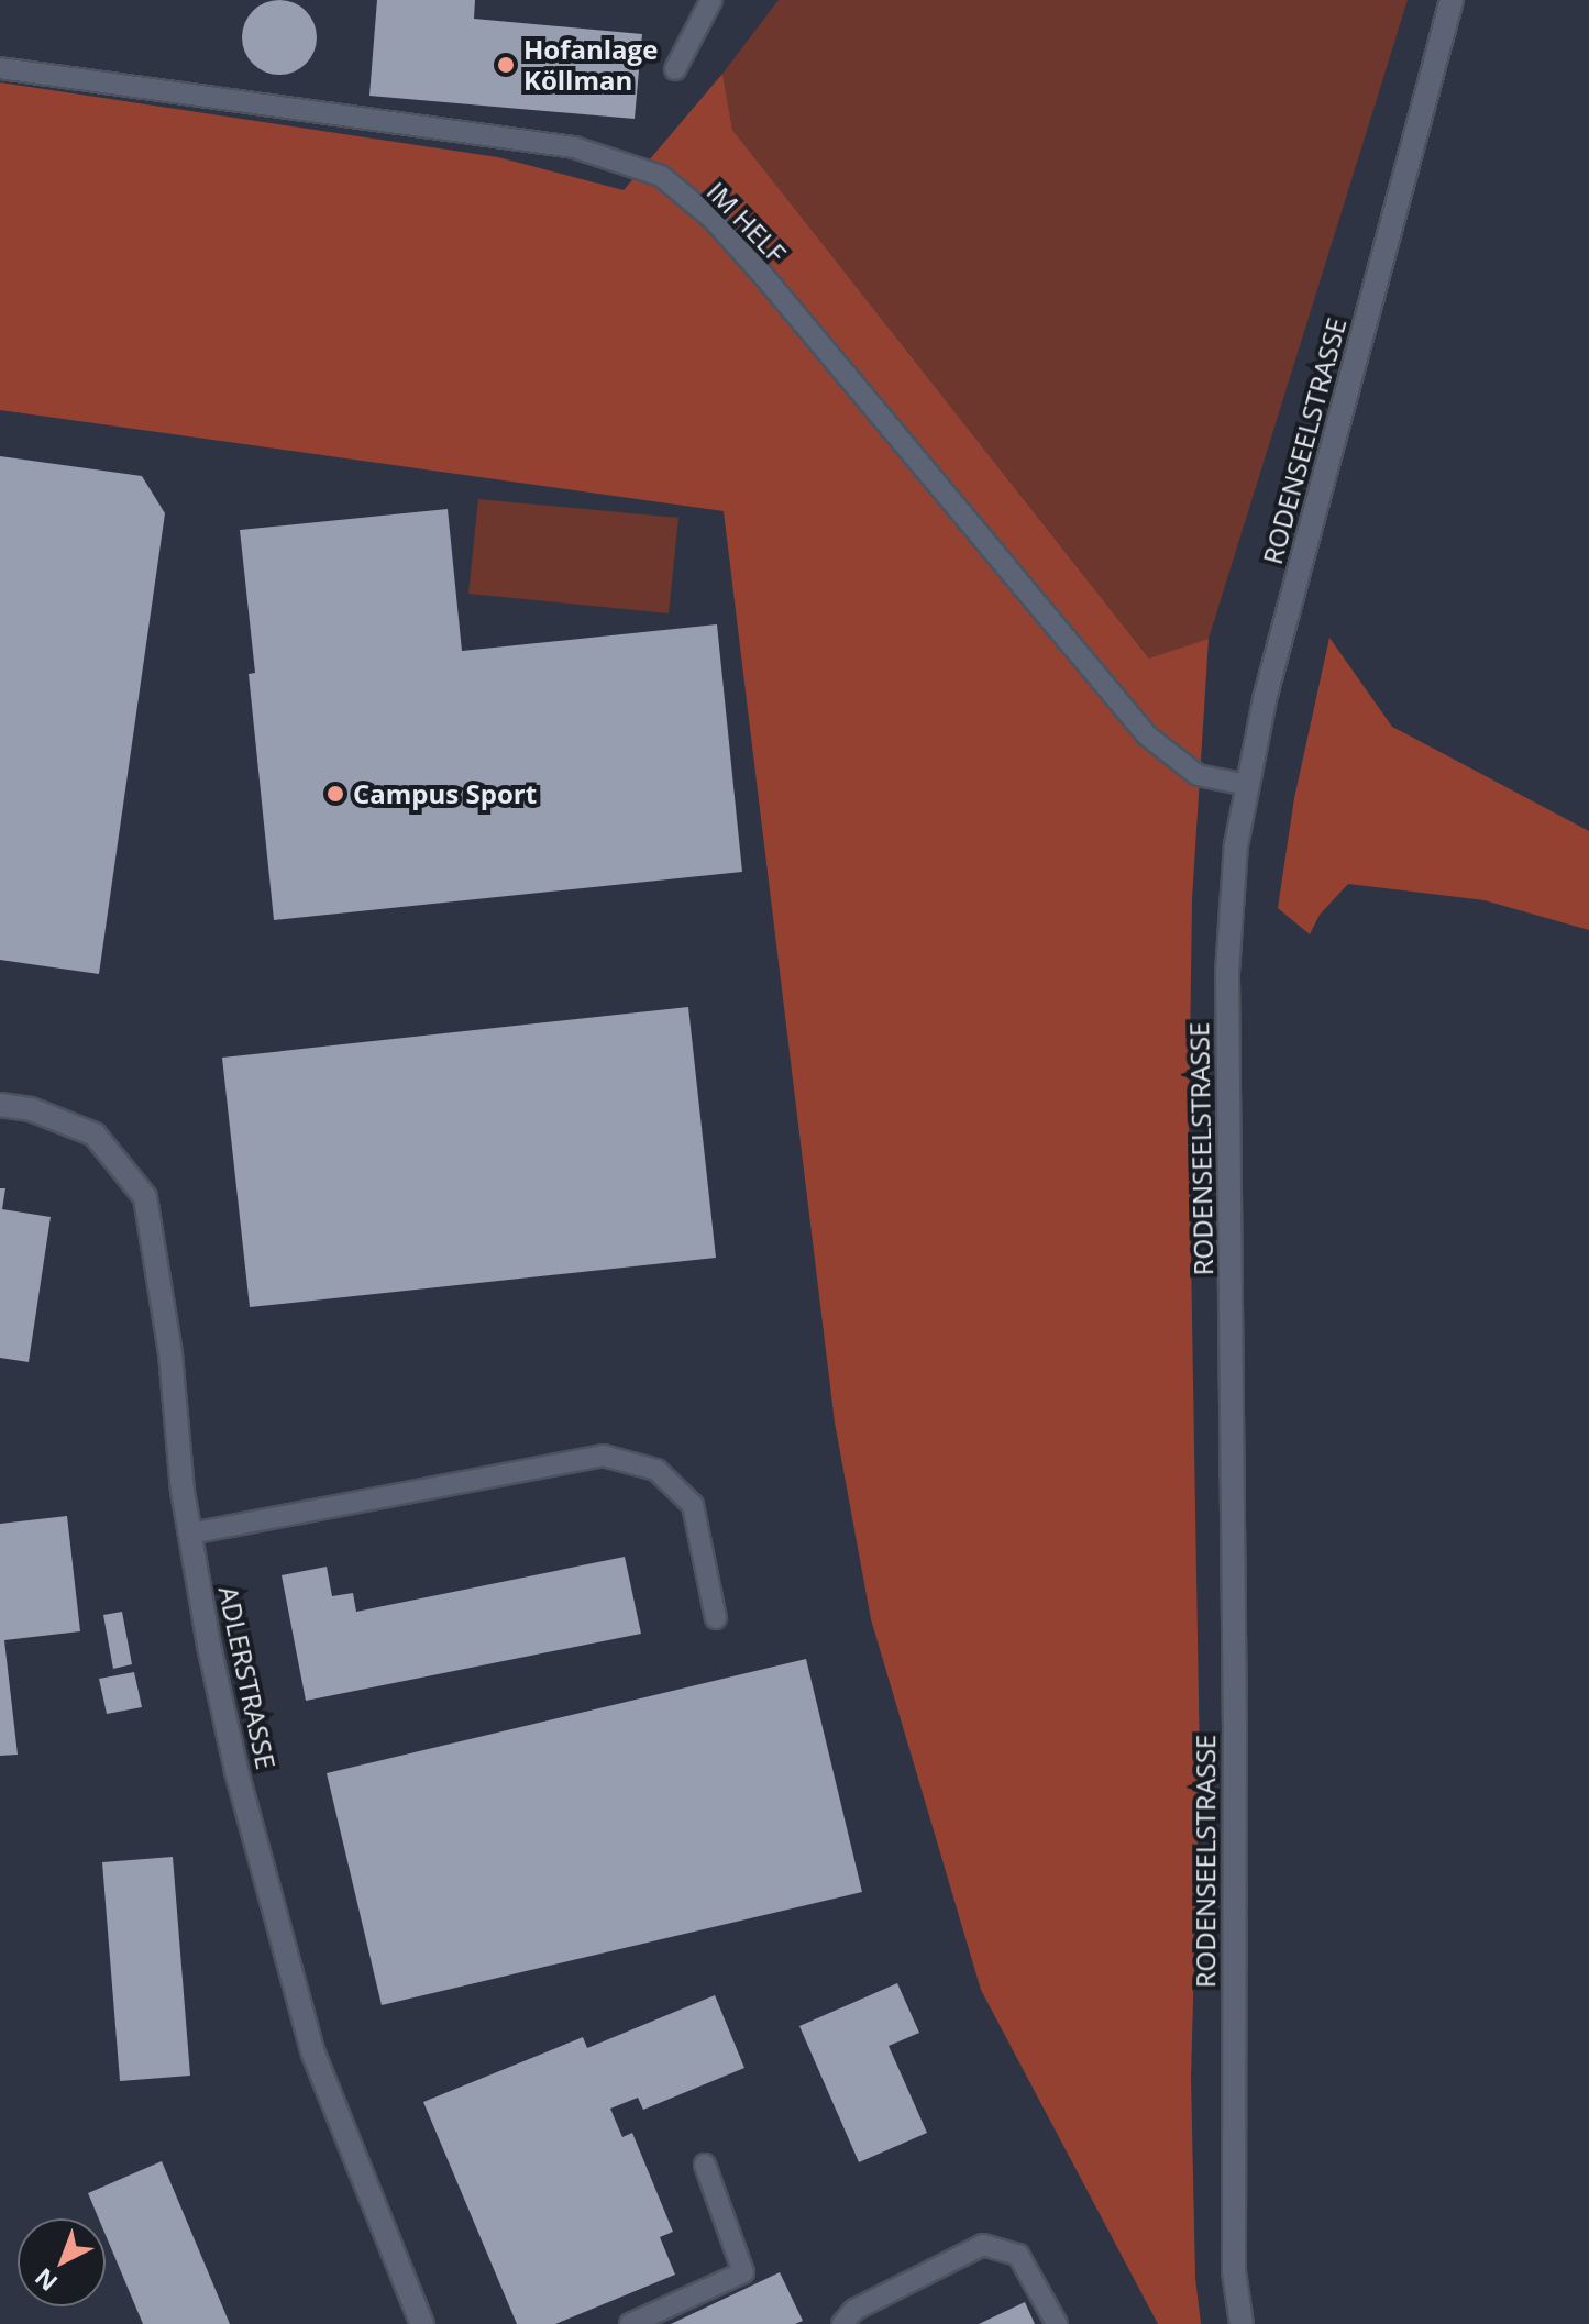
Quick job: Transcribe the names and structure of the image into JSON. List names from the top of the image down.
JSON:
{
  "streets": {
    "main road": ["RODENSEELSTRASSE", "ADLERSTRASSE"],
    "lane": ["IM HELF"]
  },
  "crossings": [
    ["IM HELF", "RODENSEELSTRASSE"]
  ],
  "places": ["Hofanlage Köllman", "Campus Sport"],
  "north": "bottom left"
}
